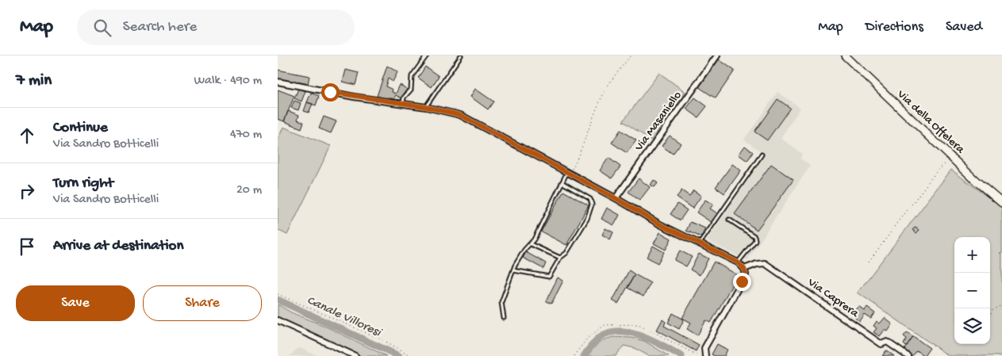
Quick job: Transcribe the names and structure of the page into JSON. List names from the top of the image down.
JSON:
{
  "streets": {
    "street": ["Via Masaniello", "Via della Offelera", "Via Caprera"]
  },
  "water": ["Canale Villoresi"],
  "page": {
    "header": "Map",
    "search": "Search here",
    "nav": ["Map", "Directions", "Saved"],
    "heading": ["7 min", "Walk · 490 m"],
    "list": [
      ["Continue", "Via Sandro Botticelli", "470 m"],
      ["Turn right", "Via Sandro Botticelli", "20 m"],
      "Arrive at destination"
    ],
    "map_buttons": ["+", "−"],
    "buttons": ["Save", "Share"]
  }
}
